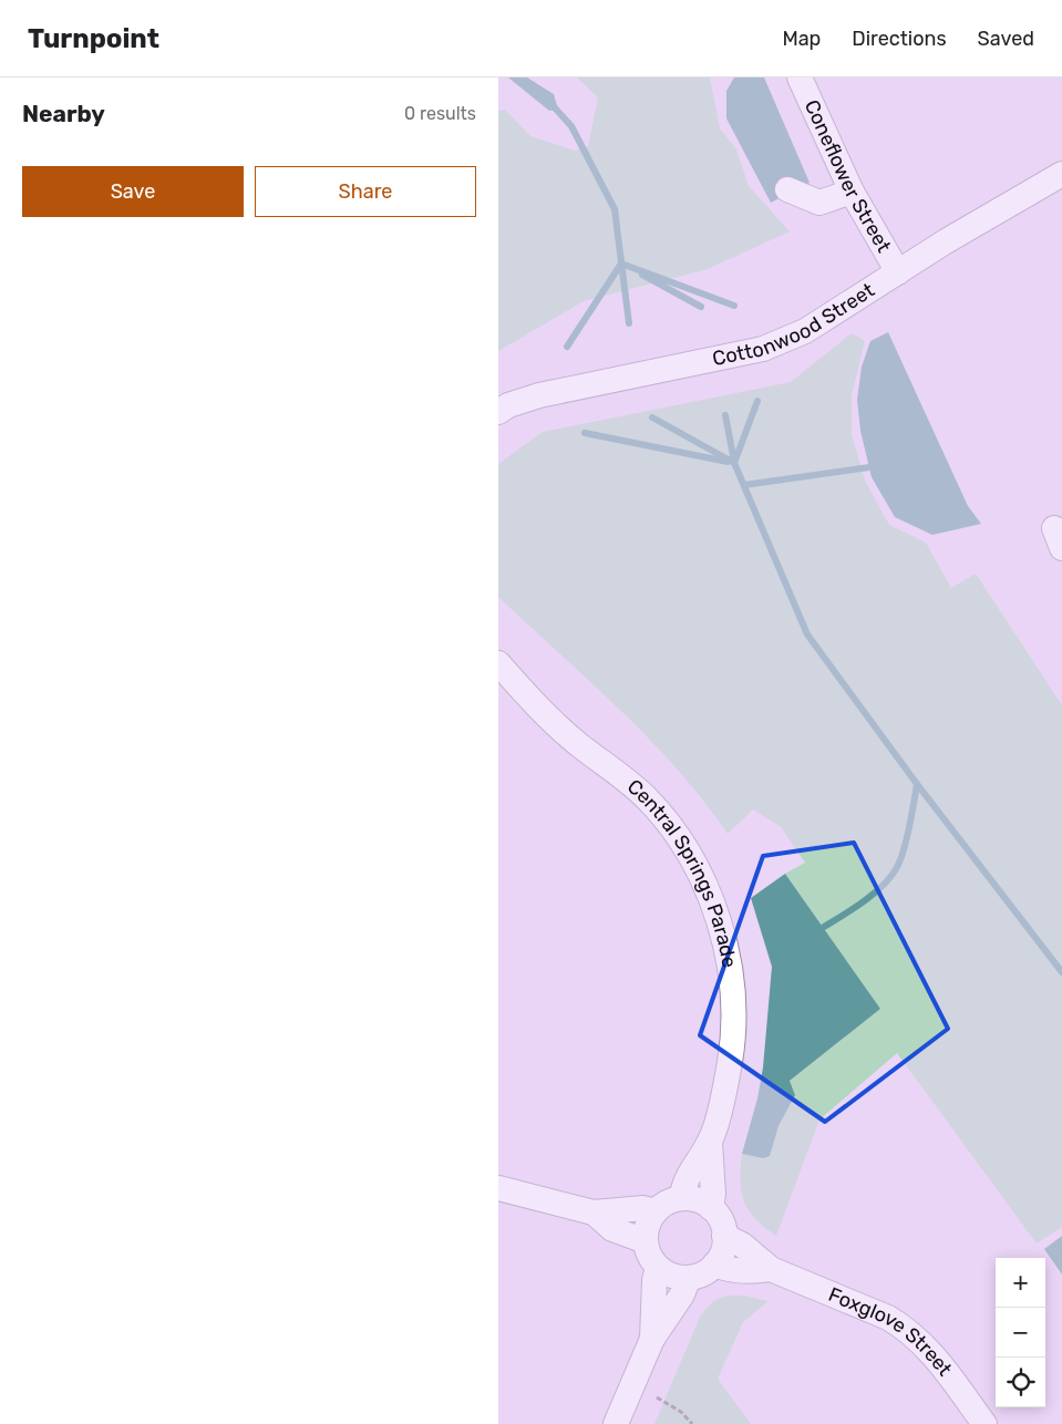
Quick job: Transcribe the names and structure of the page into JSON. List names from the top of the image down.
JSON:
{
  "streets": {
    "street": [
      "Coneflower Street",
      "Cottonwood Street",
      "Central Springs Parade",
      "Foxglove Street"
    ]
  },
  "crossings": [
    ["Coneflower Street", "Cottonwood Street"],
    ["Central Springs Parade", "Foxglove Street"]
  ],
  "page": {
    "header": "Turnpoint",
    "nav": ["Map", "Directions", "Saved"],
    "heading": ["Nearby", "0 results"],
    "buttons": ["Save", "Share"],
    "map_buttons": ["+", "−"]
  }
}
